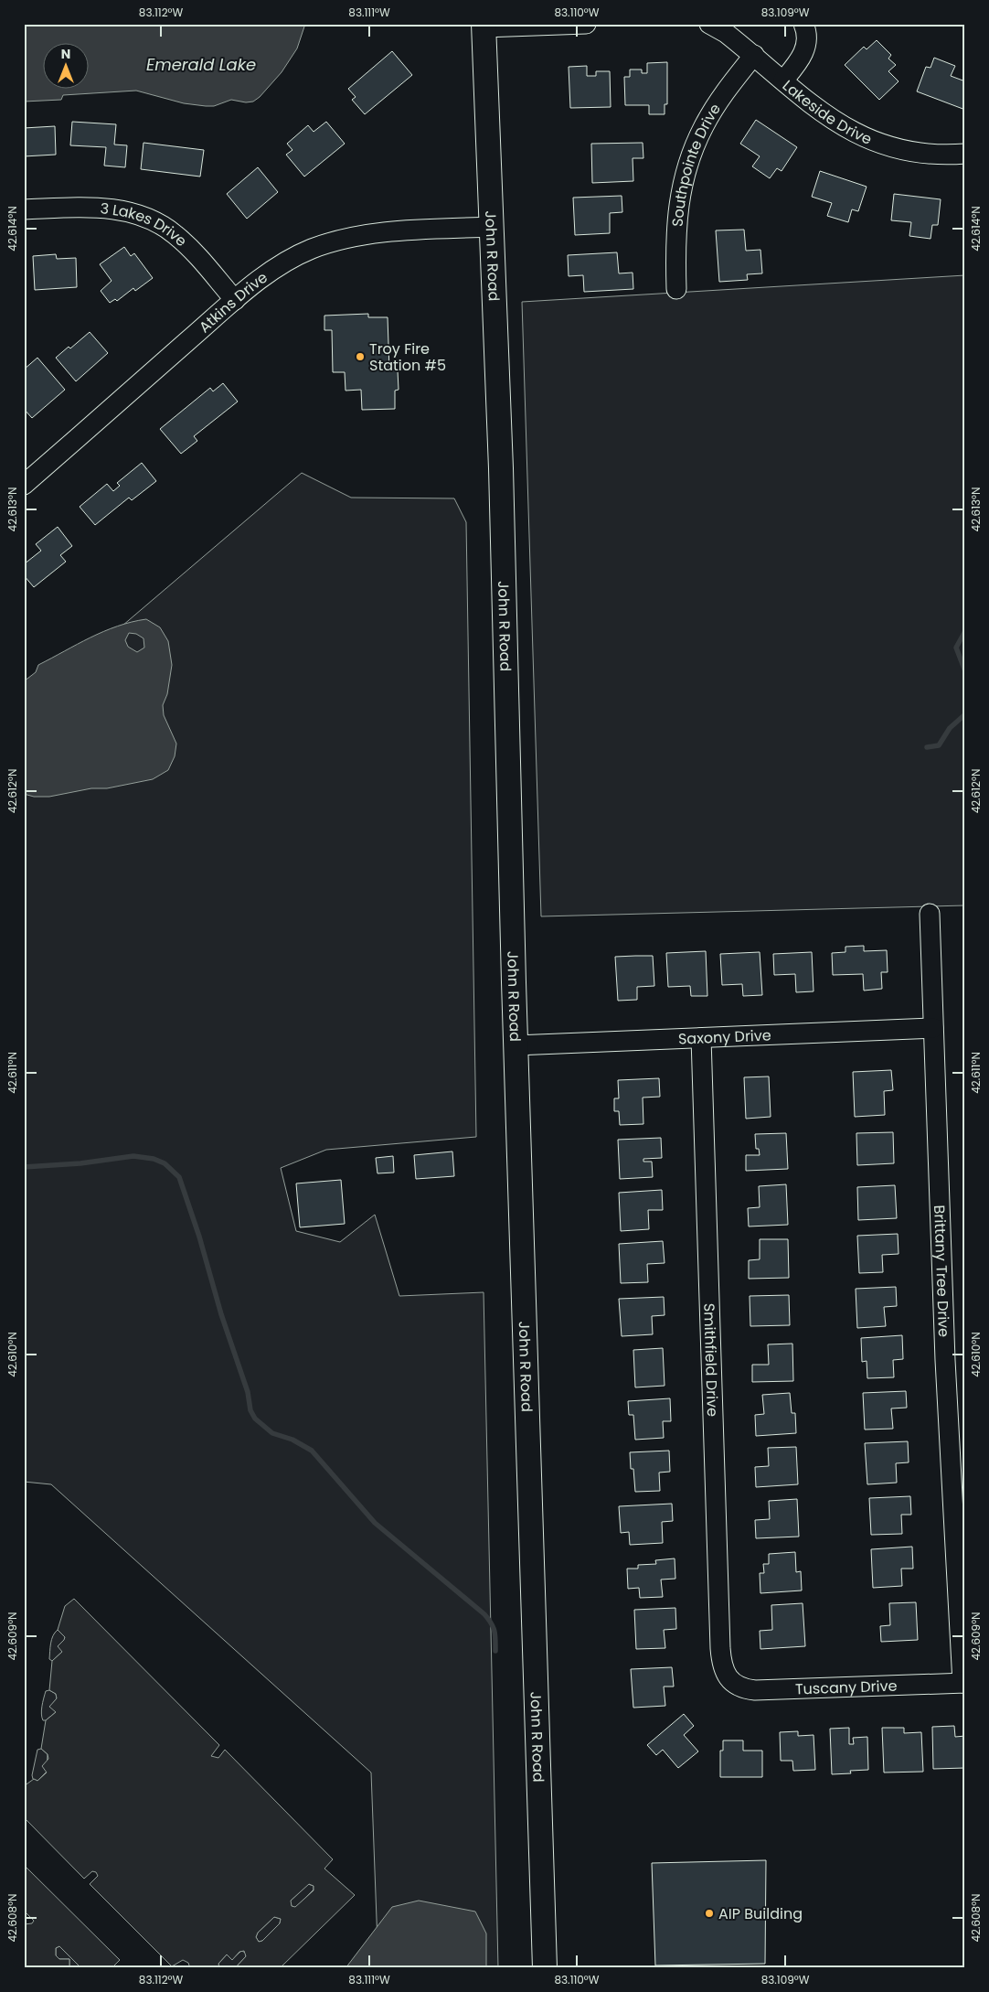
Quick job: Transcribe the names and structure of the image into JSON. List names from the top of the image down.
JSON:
{
  "streets": {
    "main road": ["John R Road"],
    "street": [
      "Lakeside Drive",
      "Southpointe Drive",
      "3 Lakes Drive",
      "Atkins Drive",
      "Saxony Drive",
      "Brittany Tree Drive",
      "Smithfield Drive",
      "Tuscany Drive"
    ]
  },
  "crossings": [
    ["Lakeside Drive", "Southpointe Drive"],
    ["3 Lakes Drive", "Atkins Drive"],
    ["John R Road", "Atkins Drive"],
    ["John R Road", "Saxony Drive"],
    ["Saxony Drive", "Brittany Tree Drive"],
    ["Saxony Drive", "Smithfield Drive"],
    ["Brittany Tree Drive", "Tuscany Drive"],
    ["Smithfield Drive", "Tuscany Drive"]
  ],
  "water": ["Emerald Lake"],
  "places": ["Troy Fire Station #5", "AIP Building"],
  "north": "top",
  "coordinates": [
    "83.112°W",
    "83.111°W",
    "83.110°W",
    "83.109°W",
    "42.614°N",
    "42.613°N",
    "42.612°N",
    "42.611°N",
    "42.610°N",
    "42.609°N",
    "42.608°N"
  ]
}
